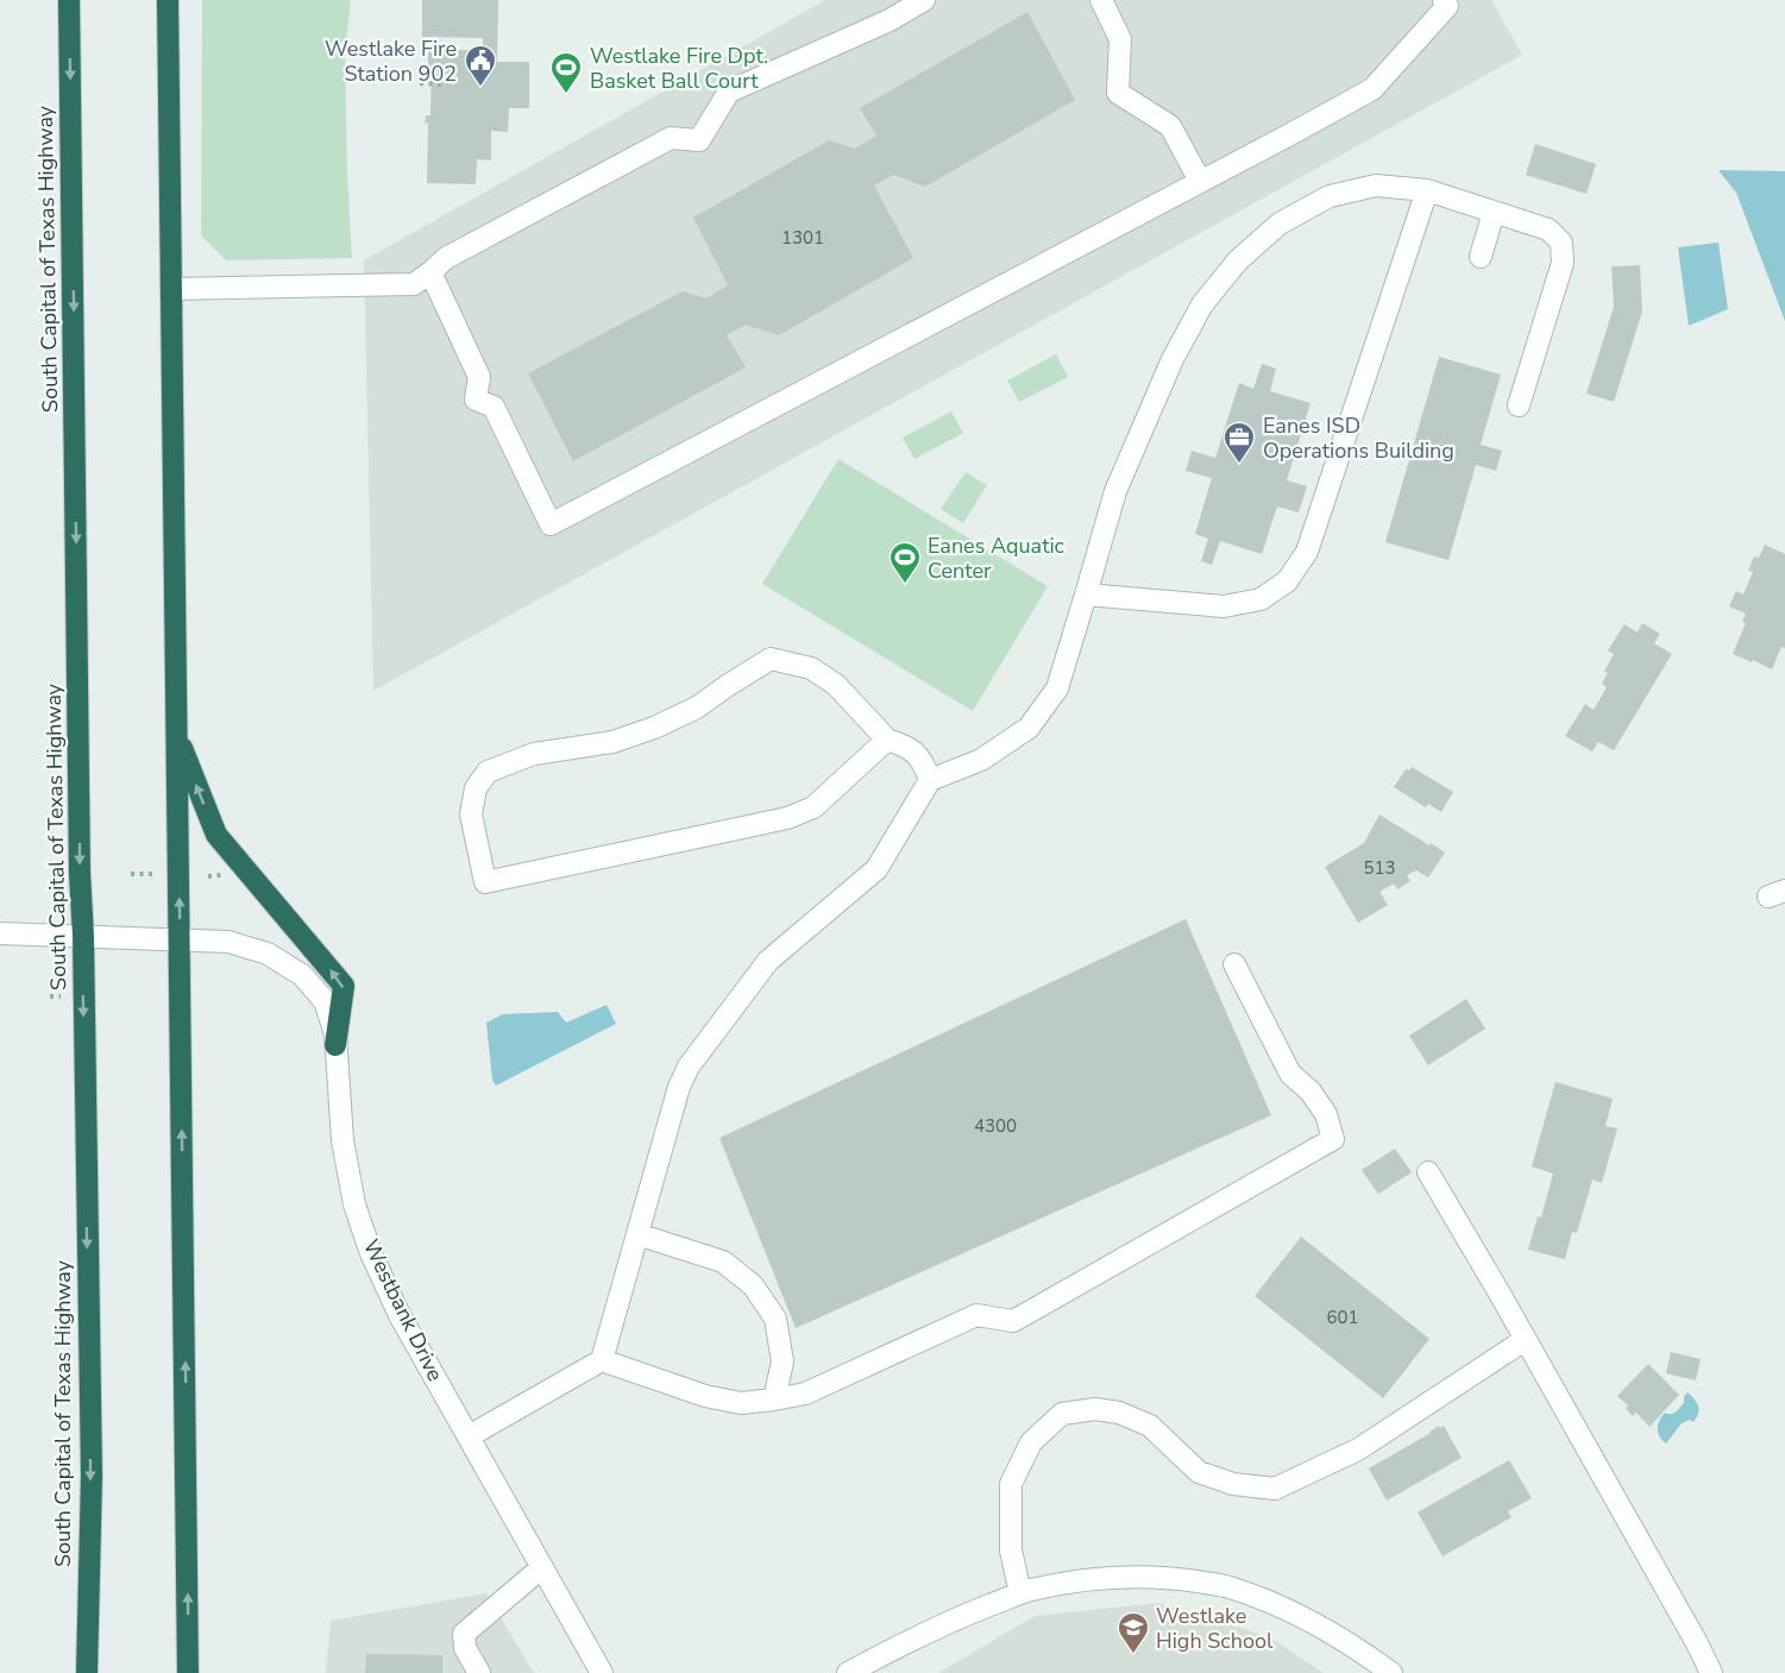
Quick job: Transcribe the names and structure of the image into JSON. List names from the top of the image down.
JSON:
{
  "streets": {
    "highway": ["South Capital of Texas Highway"],
    "street": ["Westbank Drive"]
  },
  "crossings": [
    ["South Capital of Texas Highway", "Westbank Drive"]
  ],
  "places": {
    "public building": ["Westlake Fire Station 902"],
    "sports": ["Westlake Fire Dpt. Basket Ball Court", "Eanes Aquatic Center"],
    "office": ["Eanes ISD Operations Building"],
    "school or university": ["Westlake High School"]
  },
  "house_numbers": [
    "1301",
    "513",
    "4300",
    "601"
  ]
}
